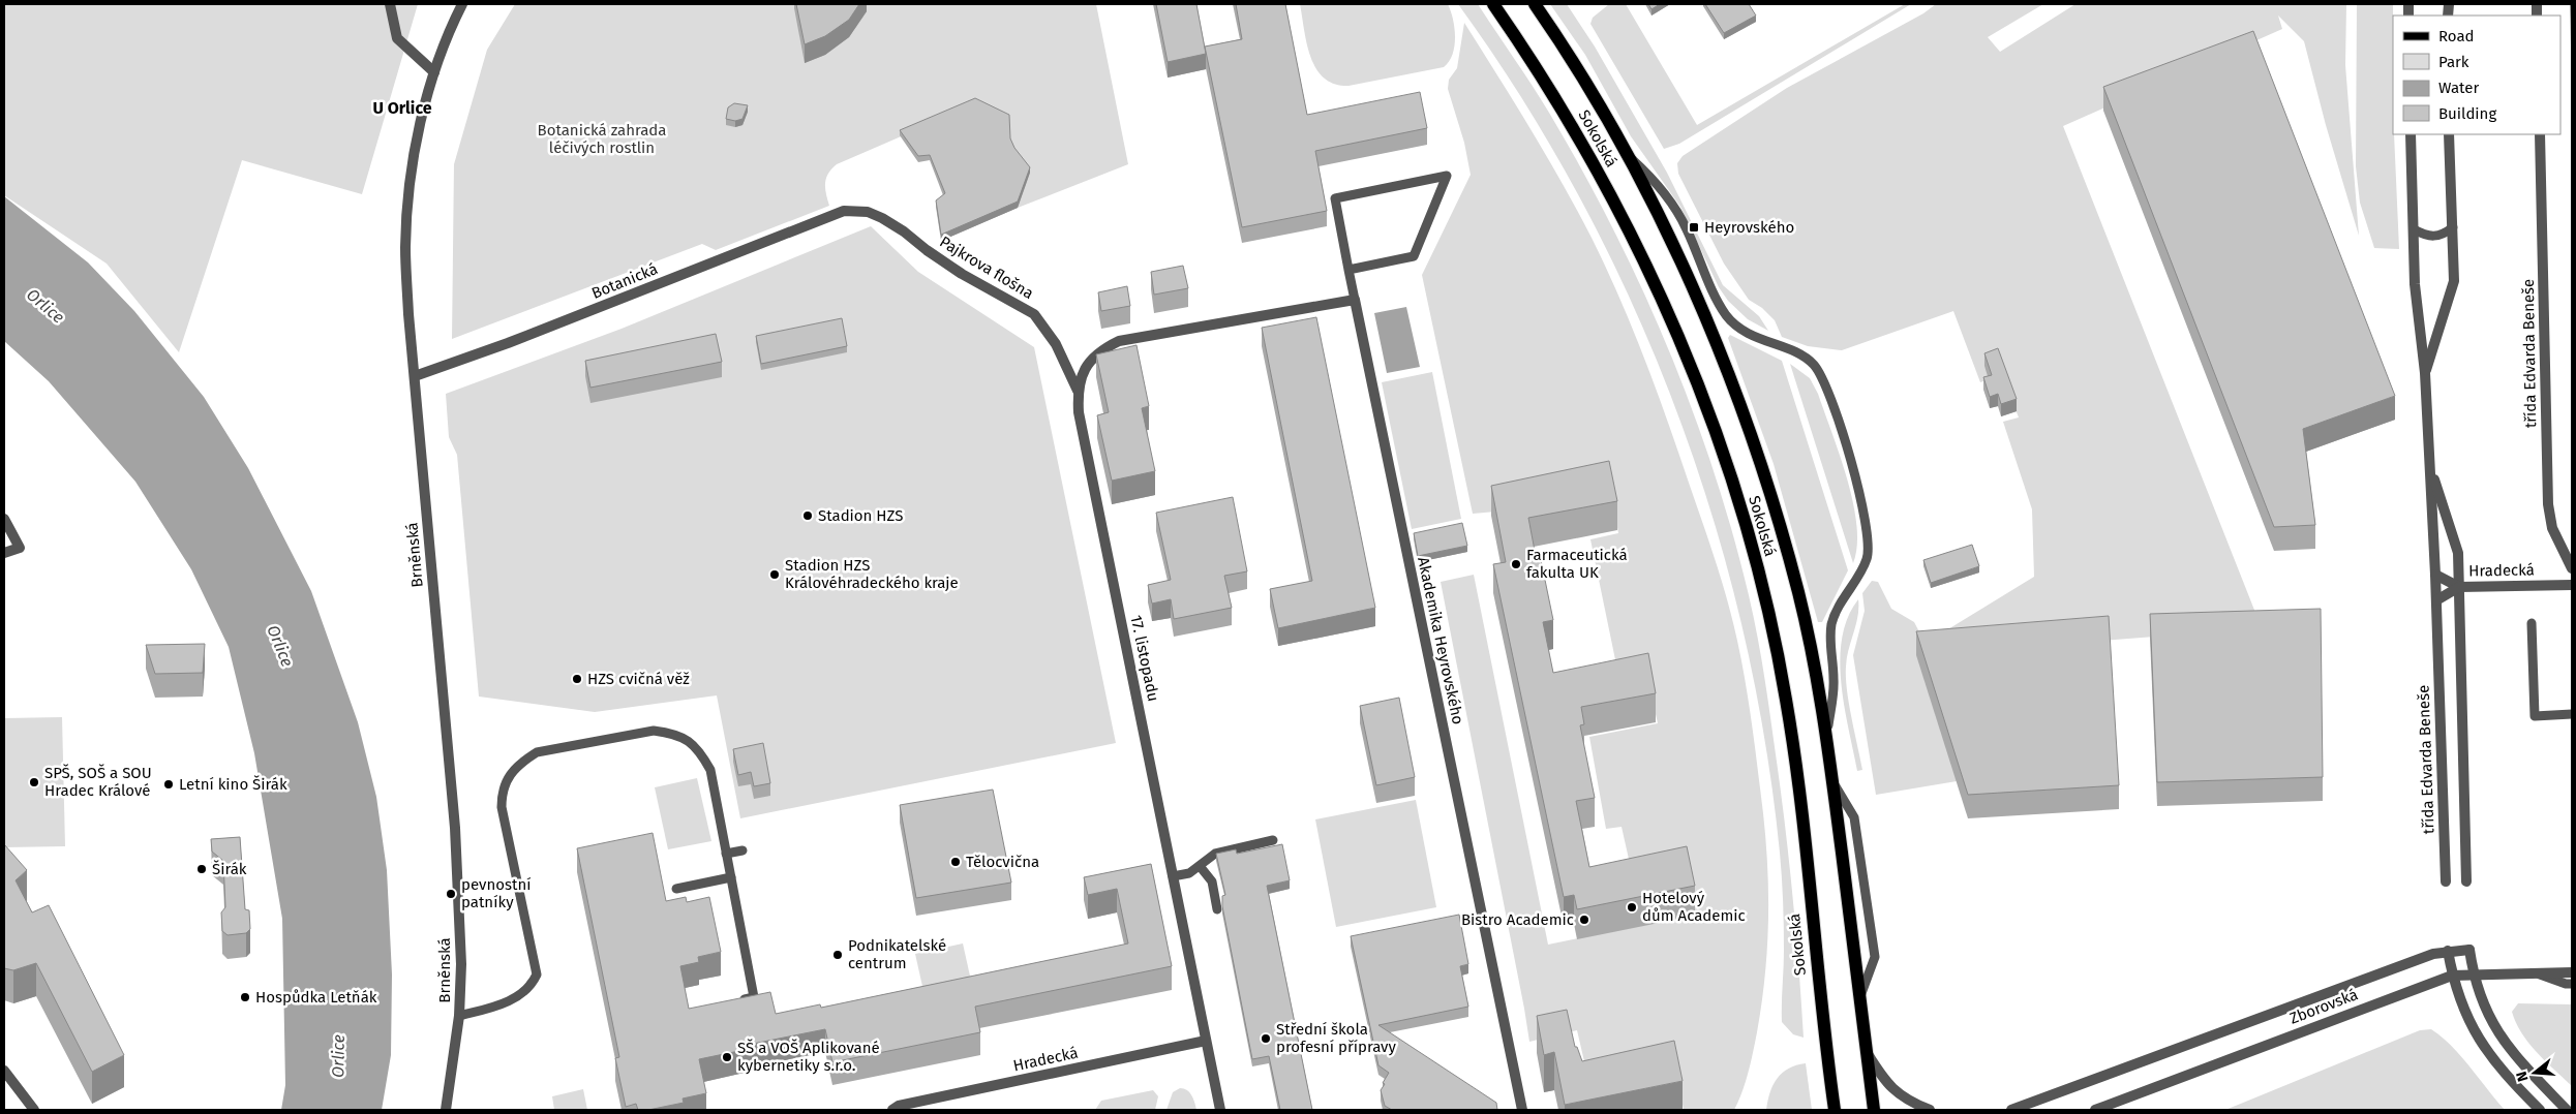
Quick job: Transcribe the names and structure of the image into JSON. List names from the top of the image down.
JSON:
{
  "streets": {
    "main road": ["Sokolská"],
    "street": [
      "Pajkrova flošna",
      "Botanická",
      "třída Edvarda Beneše",
      "Brněnská",
      "Hradecká",
      "Akademika Heyrovského",
      "17. listopadu",
      "Zborovská"
    ]
  },
  "crossings": [
    ["Pajkrova flošna", "Botanická"],
    ["Pajkrova flošna", "17. listopadu"],
    ["Botanická", "Brněnská"],
    ["třída Edvarda Beneše", "Hradecká"],
    ["Hradecká", "17. listopadu"],
    ["Akademika Heyrovského", "17. listopadu"]
  ],
  "districts": ["U Orlice"],
  "water": ["Orlice"],
  "parks": ["Botanická zahrada léčivých rostlin"],
  "places": {
    "transit": ["Heyrovského"],
    "other": [
      "Stadion HZS",
      "Farmaceutická fakulta UK",
      "Stadion HZS Královéhradeckého kraje",
      "HZS cvičná věž",
      "SPŠ, SOŠ a SOU Hradec Králové",
      "Letní kino Širák",
      "Tělocvična",
      "Širák",
      "pevnostní patníky",
      "Hotelový dům Academic",
      "Bistro Academic",
      "Podnikatelské centrum",
      "Hospůdka Letňák",
      "Střední škola profesní přípravy",
      "SŠ a VOŠ Aplikované kybernetiky s.r.o."
    ]
  },
  "legend": [
    "Road",
    "Park",
    "Water",
    "Building"
  ],
  "north": "left"
}
